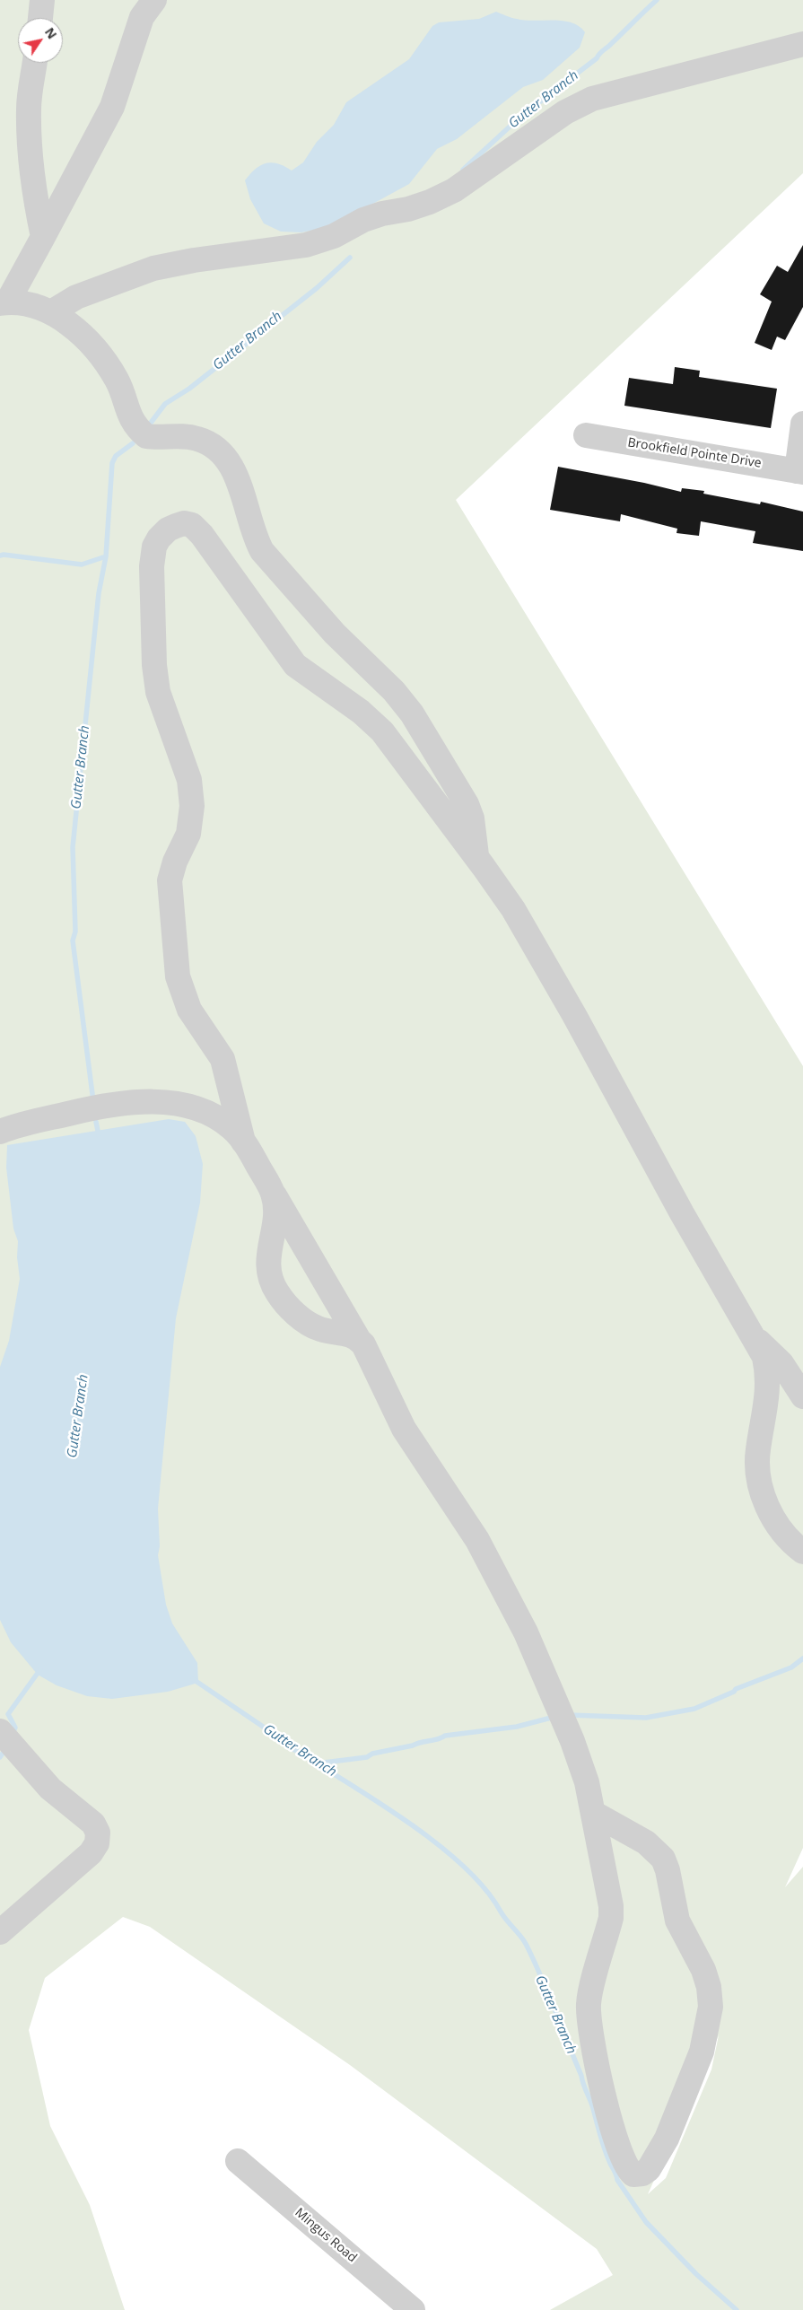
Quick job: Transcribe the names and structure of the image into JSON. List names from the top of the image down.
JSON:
{
  "streets": {
    "street": ["Brookfield Pointe Drive", "Mingus Road"]
  },
  "water": ["Gutter Branch"],
  "north": "top right"
}
